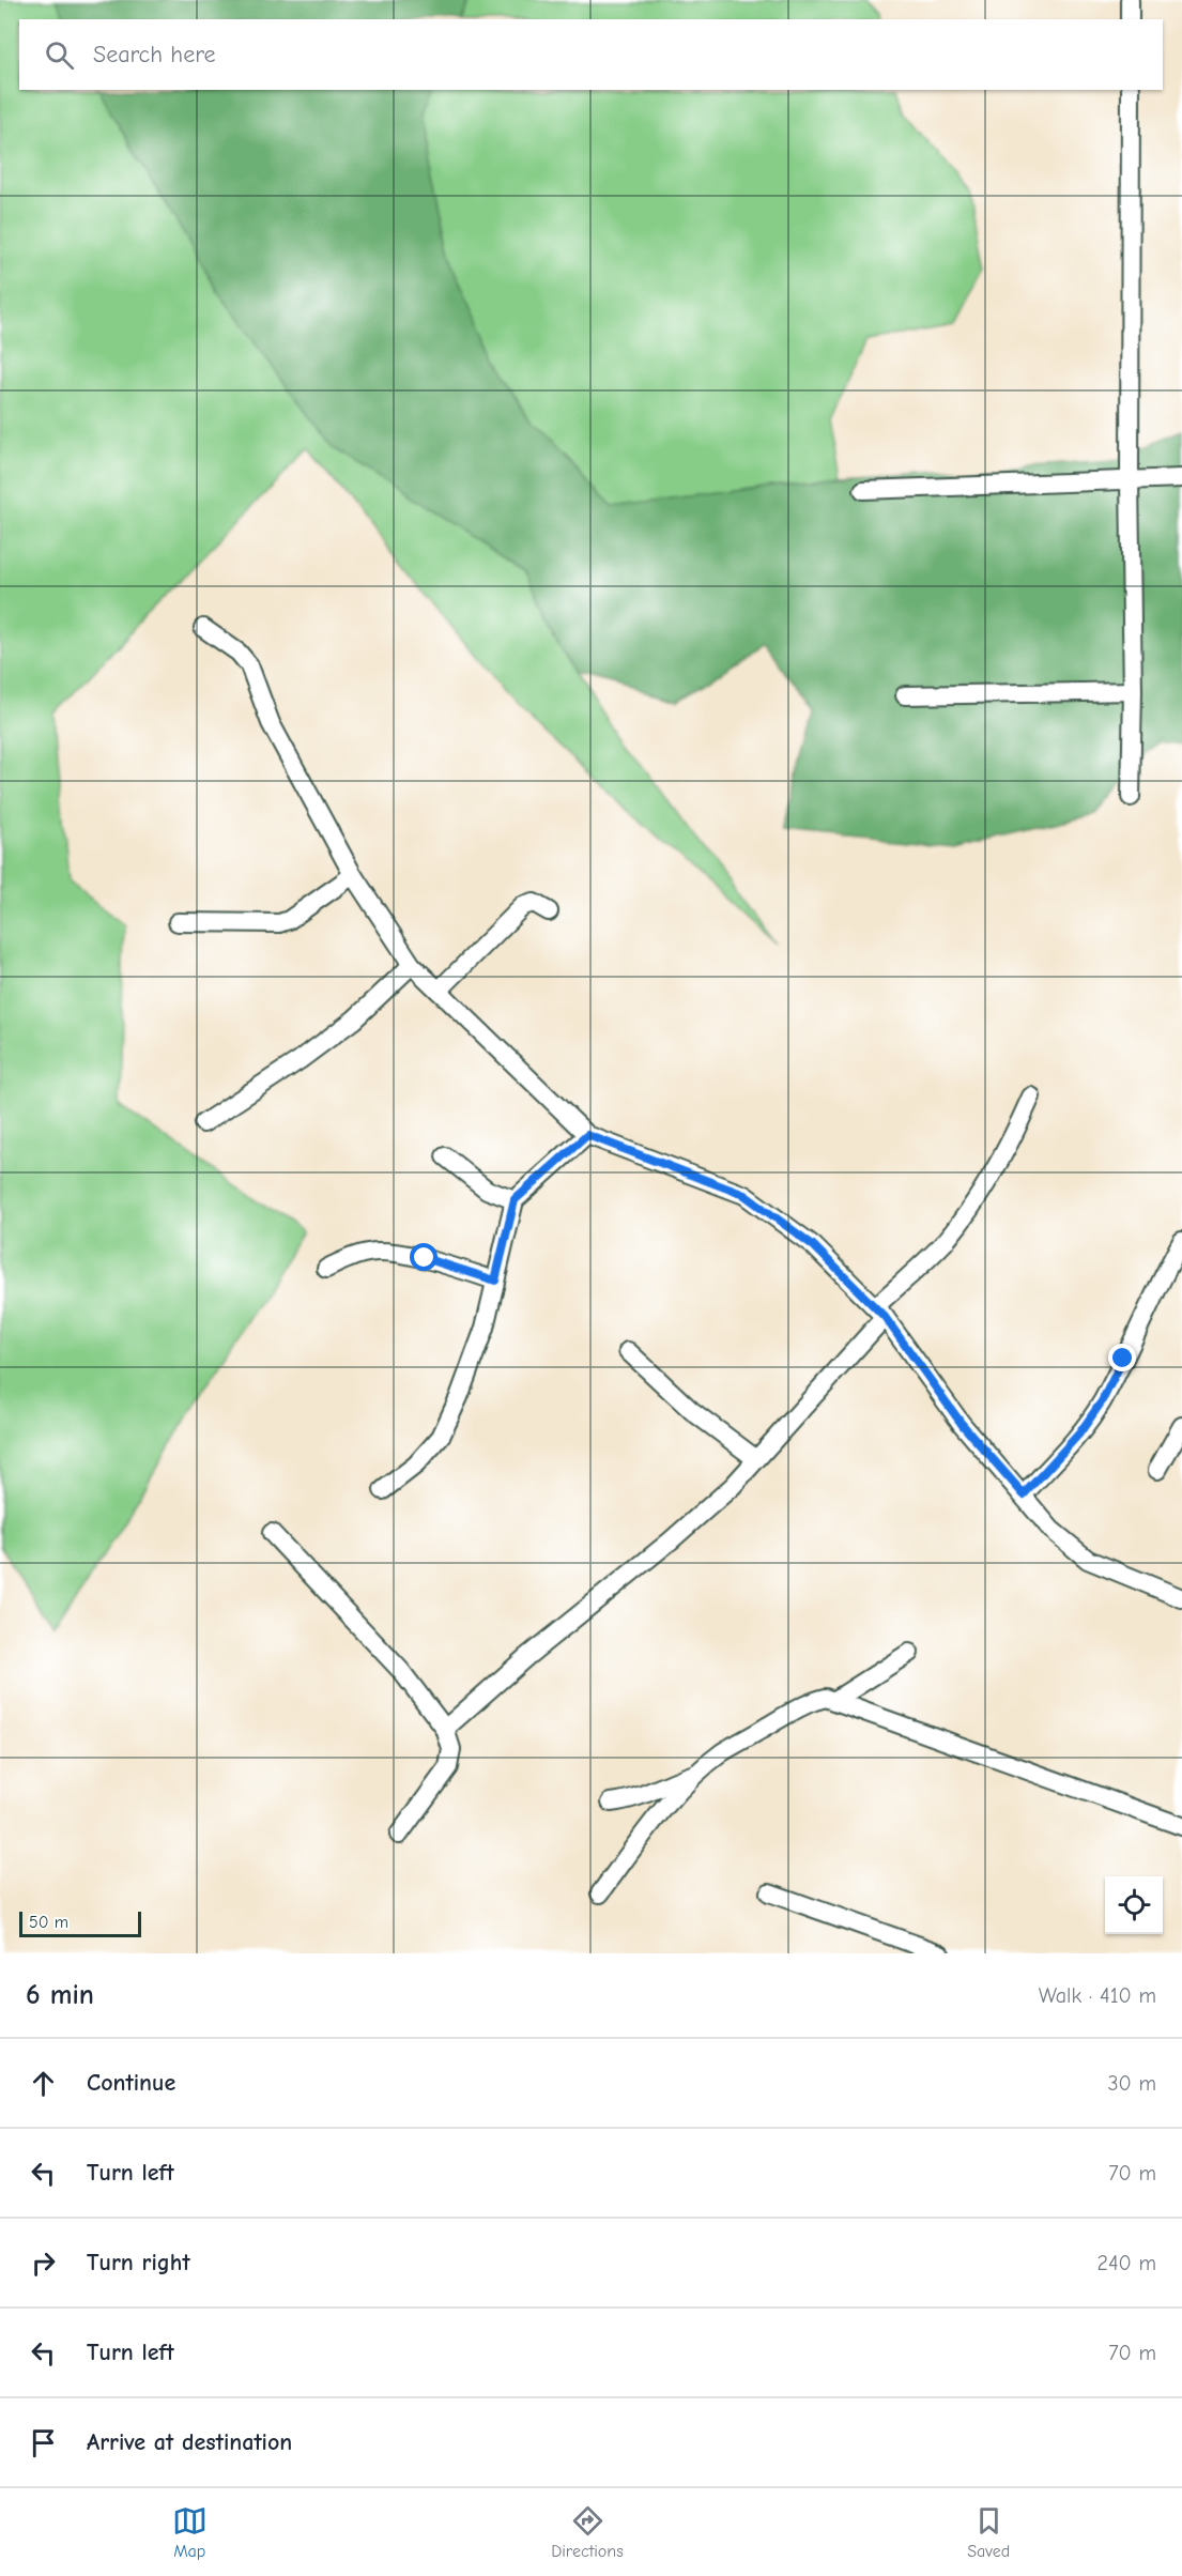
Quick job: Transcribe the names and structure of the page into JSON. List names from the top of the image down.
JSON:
{
  "scale_bar": "50 m",
  "page": {
    "search": "Search here",
    "scale": "50 m",
    "heading": ["6 min", "Walk · 410 m"],
    "list": [
      ["Continue", "30 m"],
      ["Turn left", "70 m"],
      ["Turn right", "240 m"],
      ["Turn left", "70 m"],
      "Arrive at destination"
    ],
    "nav": ["Map", "Directions", "Saved"]
  }
}
